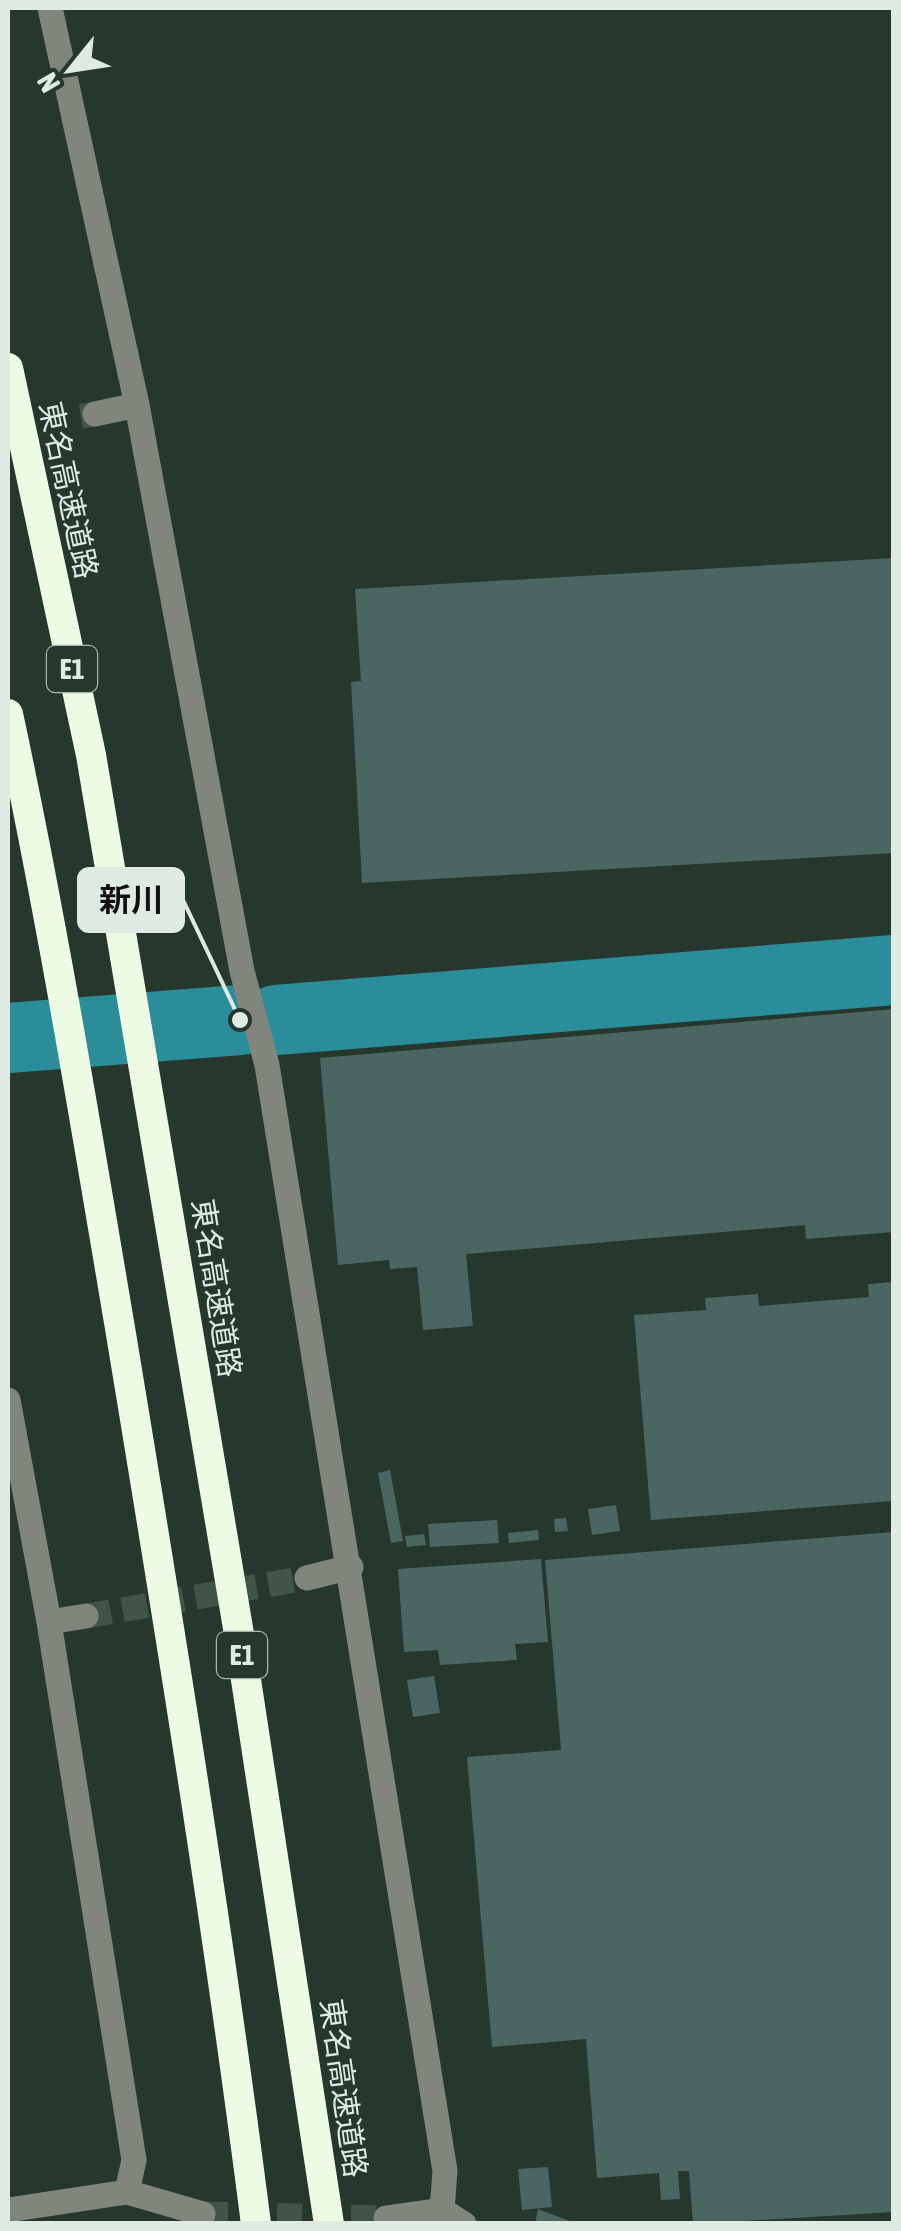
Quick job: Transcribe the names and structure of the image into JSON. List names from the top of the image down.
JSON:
{
  "streets": {
    "highway": ["東名高速道路", "E1"]
  },
  "places": ["新川"],
  "north": "bottom left"
}
